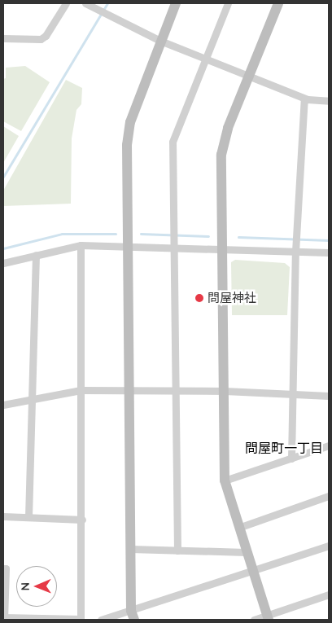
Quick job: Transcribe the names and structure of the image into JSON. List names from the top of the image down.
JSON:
{
  "districts": ["問屋町一丁目"],
  "places": ["問屋神社"],
  "north": "left"
}
